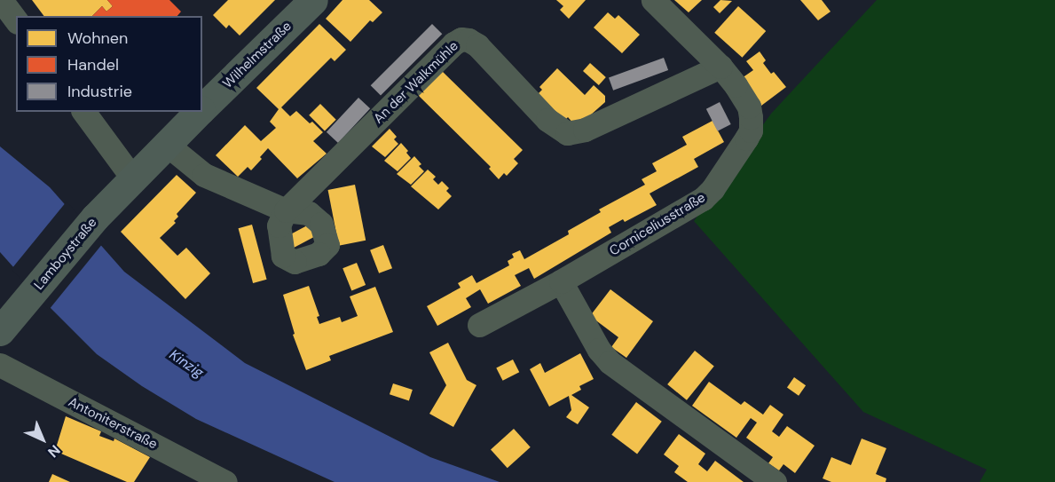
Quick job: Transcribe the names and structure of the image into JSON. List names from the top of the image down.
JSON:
{
  "streets": {
    "main road": ["Wilhelmstraße", "Lamboystraße"],
    "street": ["An der Walkmühle", "Corniceliusstraße", "Antoniterstraße"]
  },
  "crossings": [
    ["Wilhelmstraße", "An der Walkmühle"],
    ["Wilhelmstraße", "Lamboystraße"],
    ["An der Walkmühle", "Corniceliusstraße"]
  ],
  "water": ["Kinzig"],
  "legend": ["Wohnen", "Handel", "Industrie"],
  "north": "bottom right"
}
